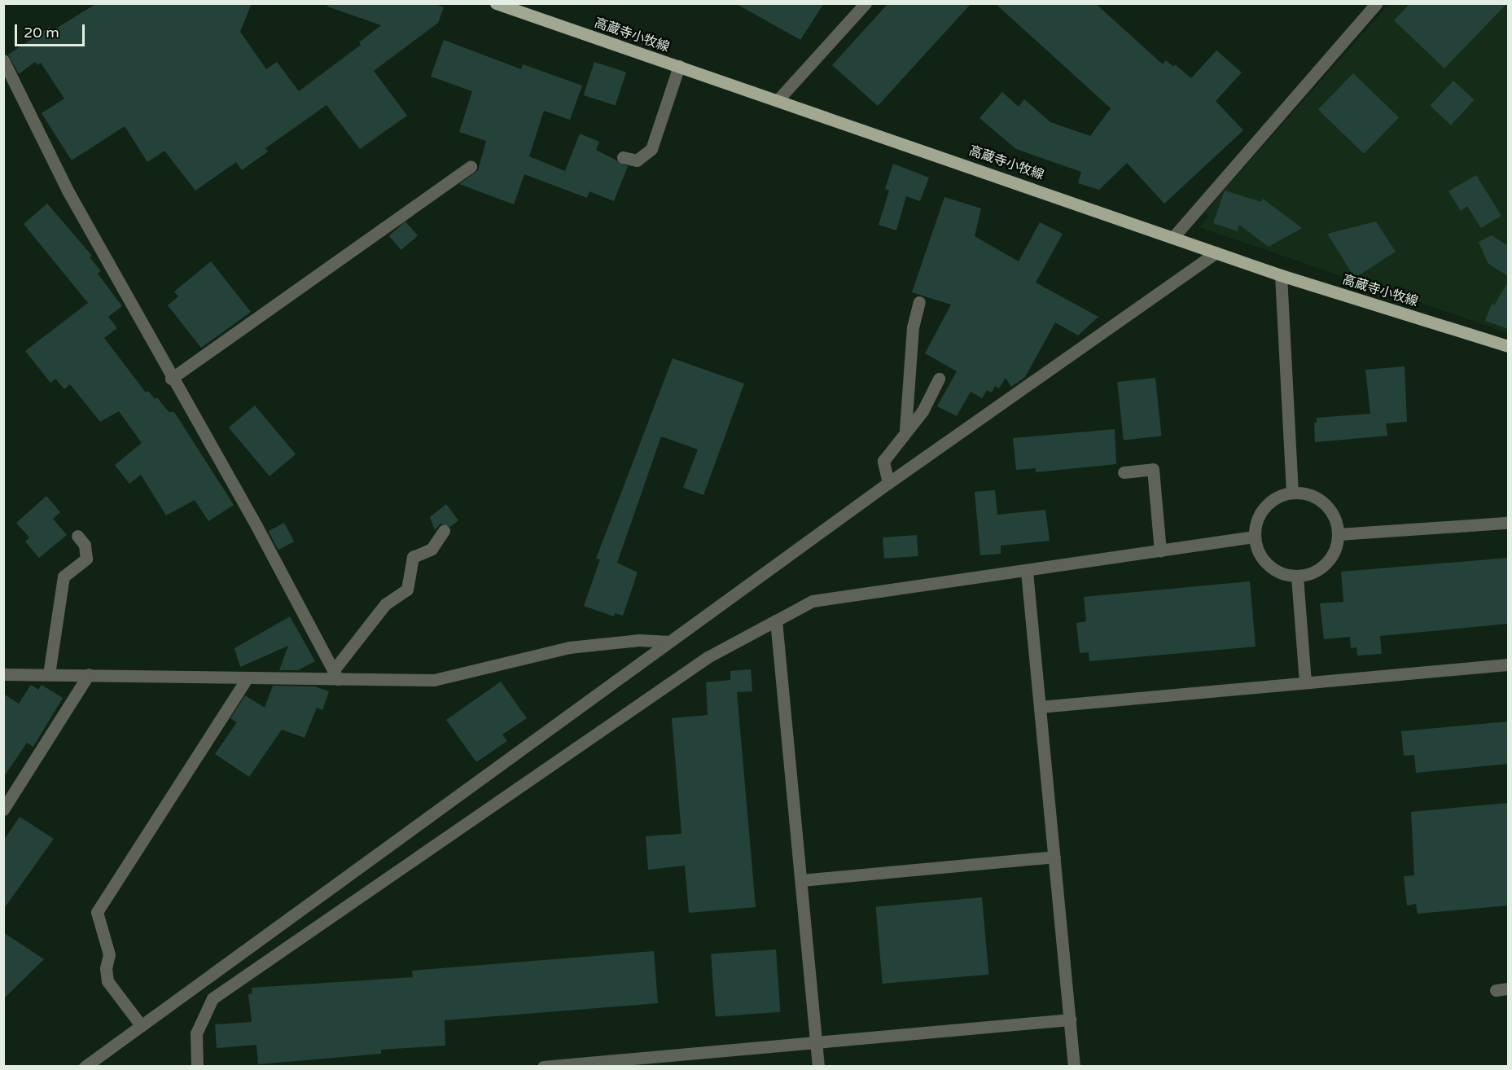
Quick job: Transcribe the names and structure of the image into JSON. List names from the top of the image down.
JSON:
{
  "streets": {
    "main road": ["高蔵寺小牧線"]
  },
  "scale_bar": "20 m"
}
